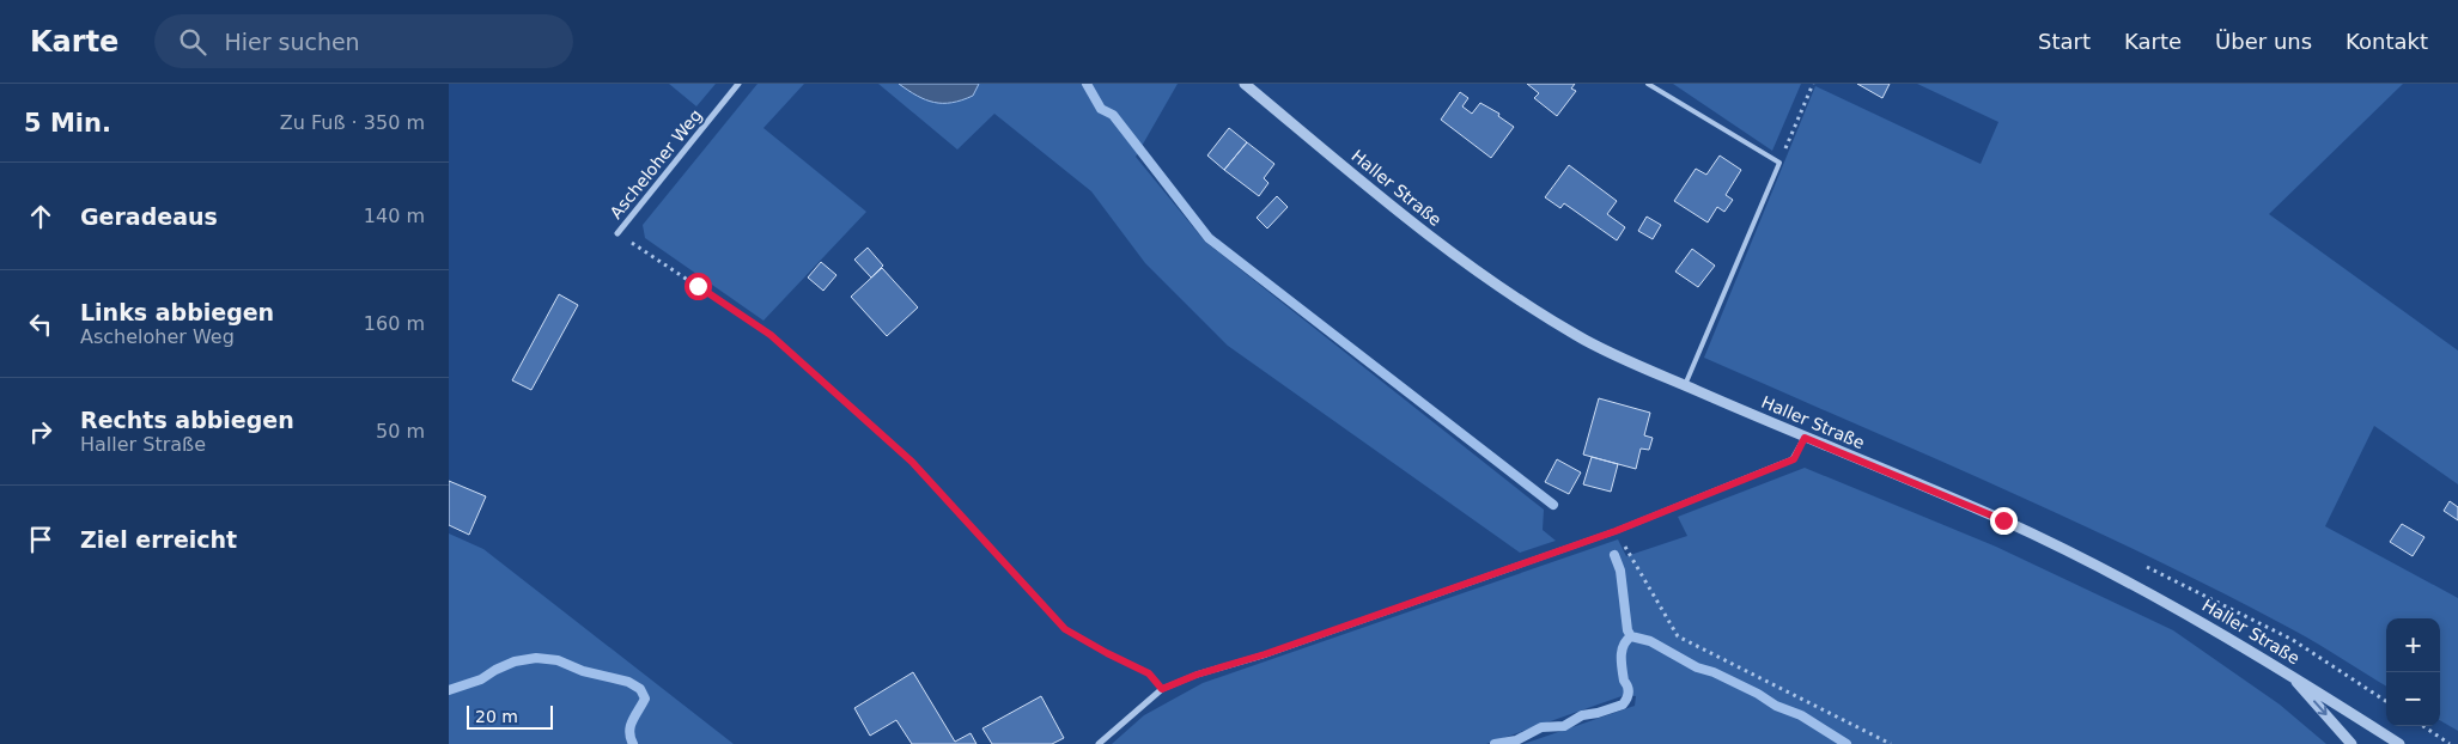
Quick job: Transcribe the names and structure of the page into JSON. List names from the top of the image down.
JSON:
{
  "streets": {
    "street": ["Ascheloher Weg", "Haller Straße"]
  },
  "scale_bar": "20 m",
  "page": {
    "header": "Karte",
    "search": "Hier suchen",
    "nav": [
      "Start",
      "Karte",
      "Über uns",
      "Kontakt"
    ],
    "heading": ["5 Min.", "Zu Fuß · 350 m"],
    "list": [
      ["Geradeaus", "140 m"],
      ["Links abbiegen", "Ascheloher Weg", "160 m"],
      ["Rechts abbiegen", "Haller Straße", "50 m"],
      "Ziel erreicht"
    ],
    "map_buttons": ["+", "−"],
    "scale": "20 m"
  }
}
